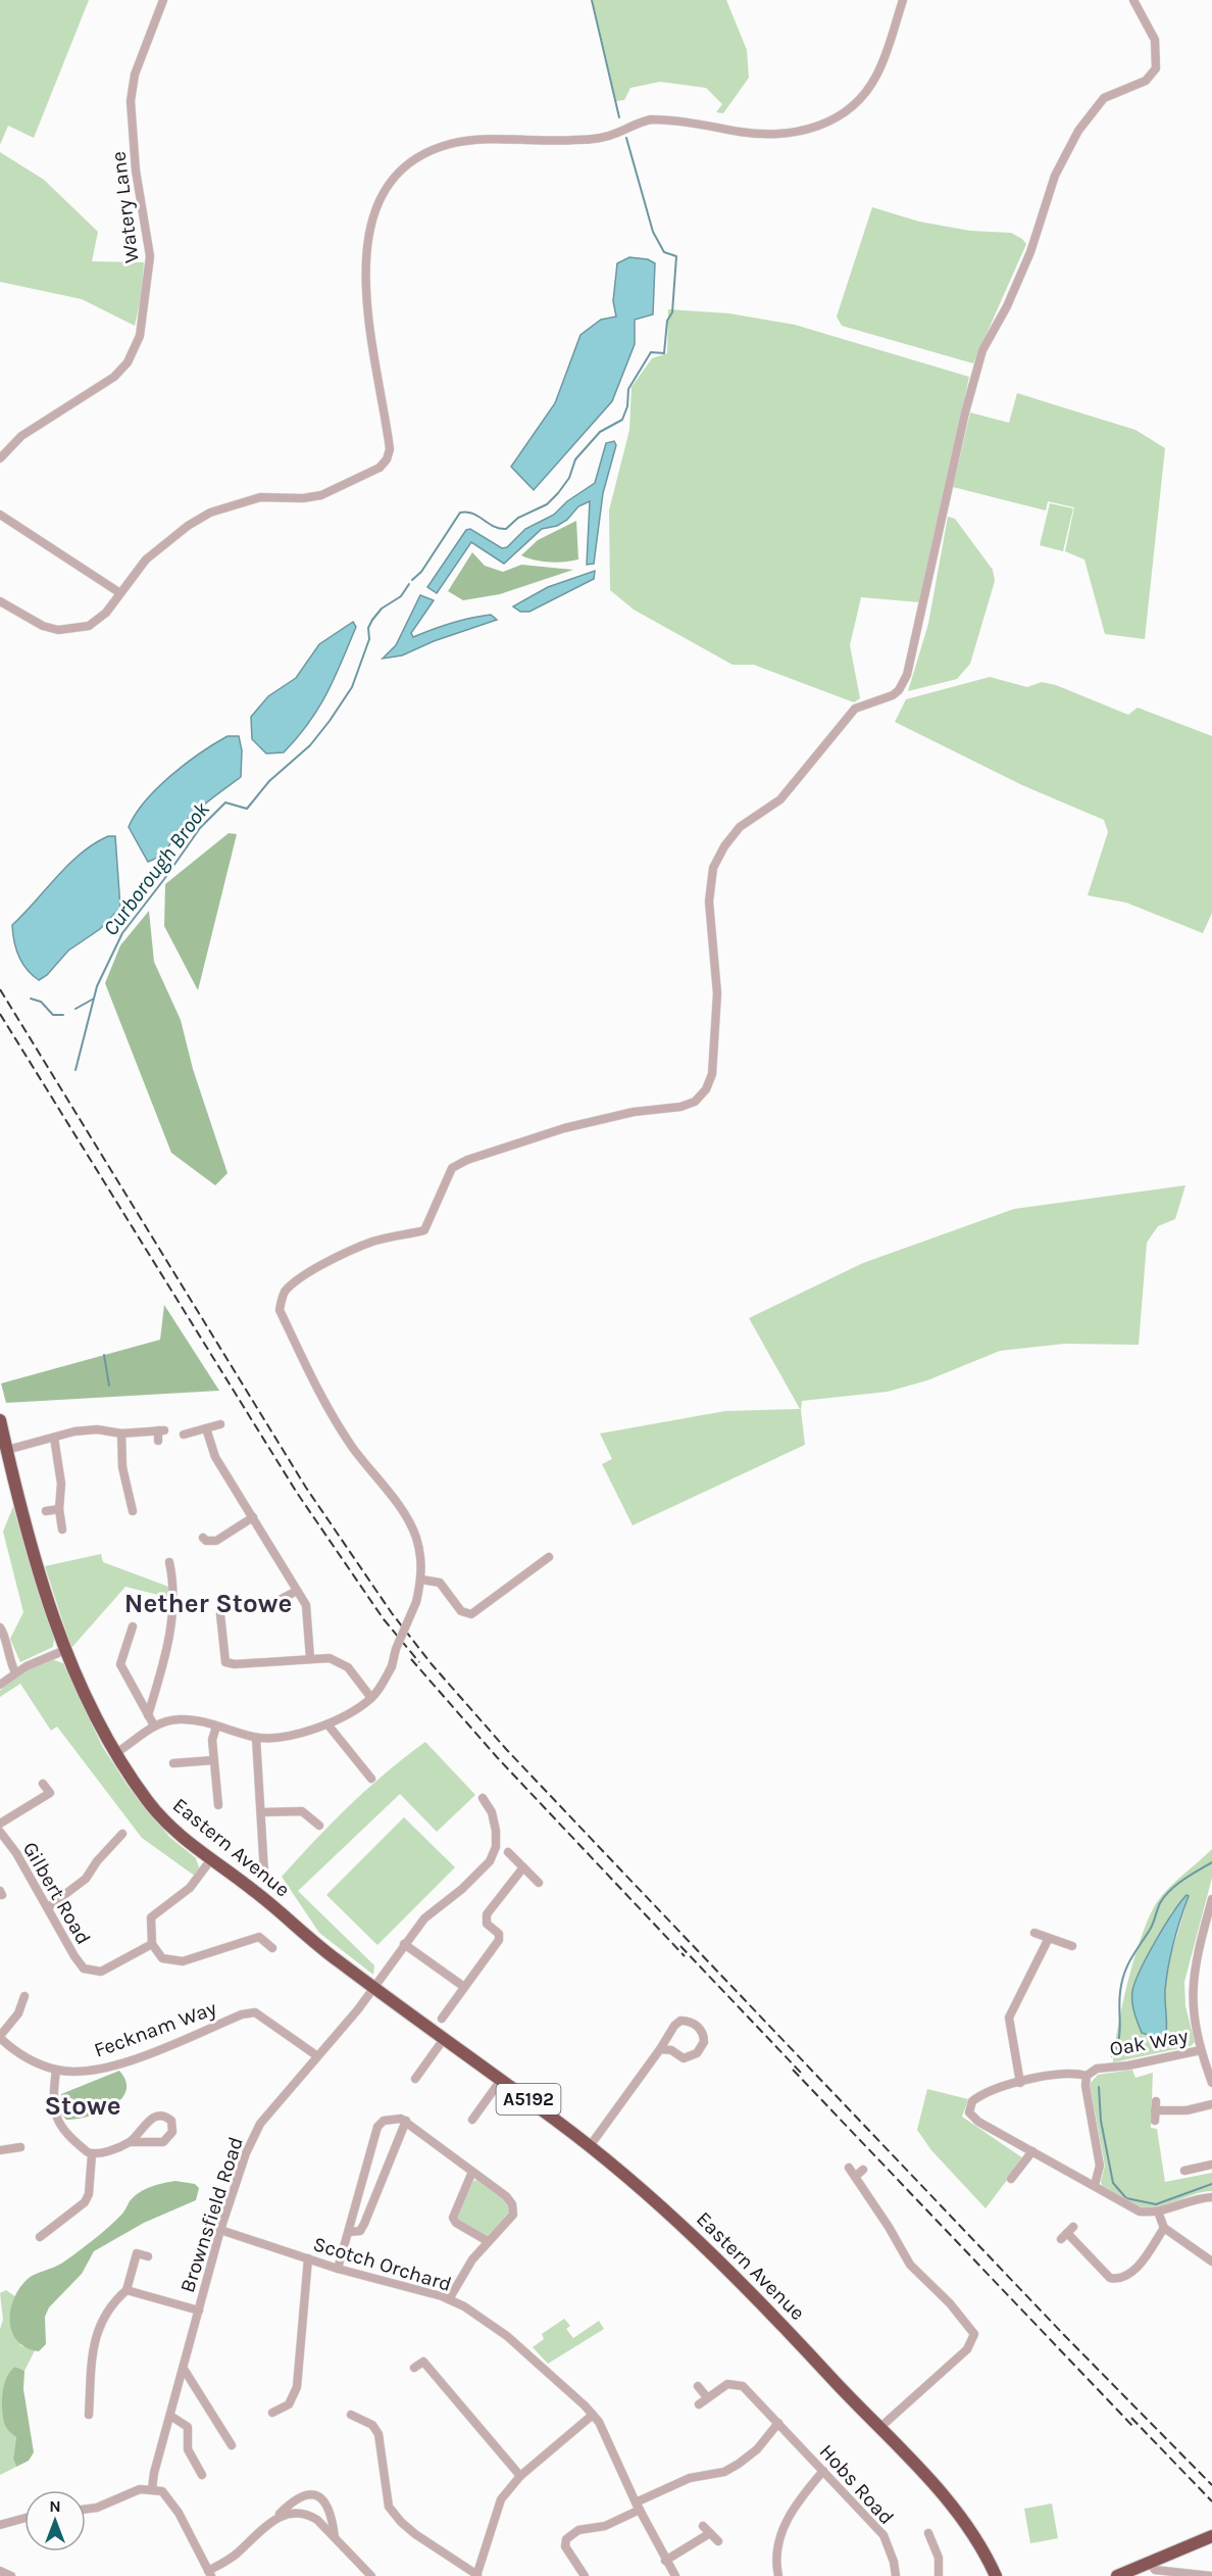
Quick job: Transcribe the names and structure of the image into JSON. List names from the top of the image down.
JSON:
{
  "streets": {
    "highway": ["Eastern Avenue", "A5192"],
    "street": [
      "Watery Lane",
      "Gilbert Road",
      "Fecknam Way",
      "Oak Way",
      "Brownsfield Road",
      "Scotch Orchard",
      "Hobs Road"
    ]
  },
  "crossings": [
    ["Eastern Avenue", "Brownsfield Road"],
    ["Fecknam Way", "Brownsfield Road"],
    ["Brownsfield Road", "Scotch Orchard"]
  ],
  "districts": ["Nether Stowe", "Stowe"],
  "water": ["Curborough Brook"],
  "north": "top"
}
